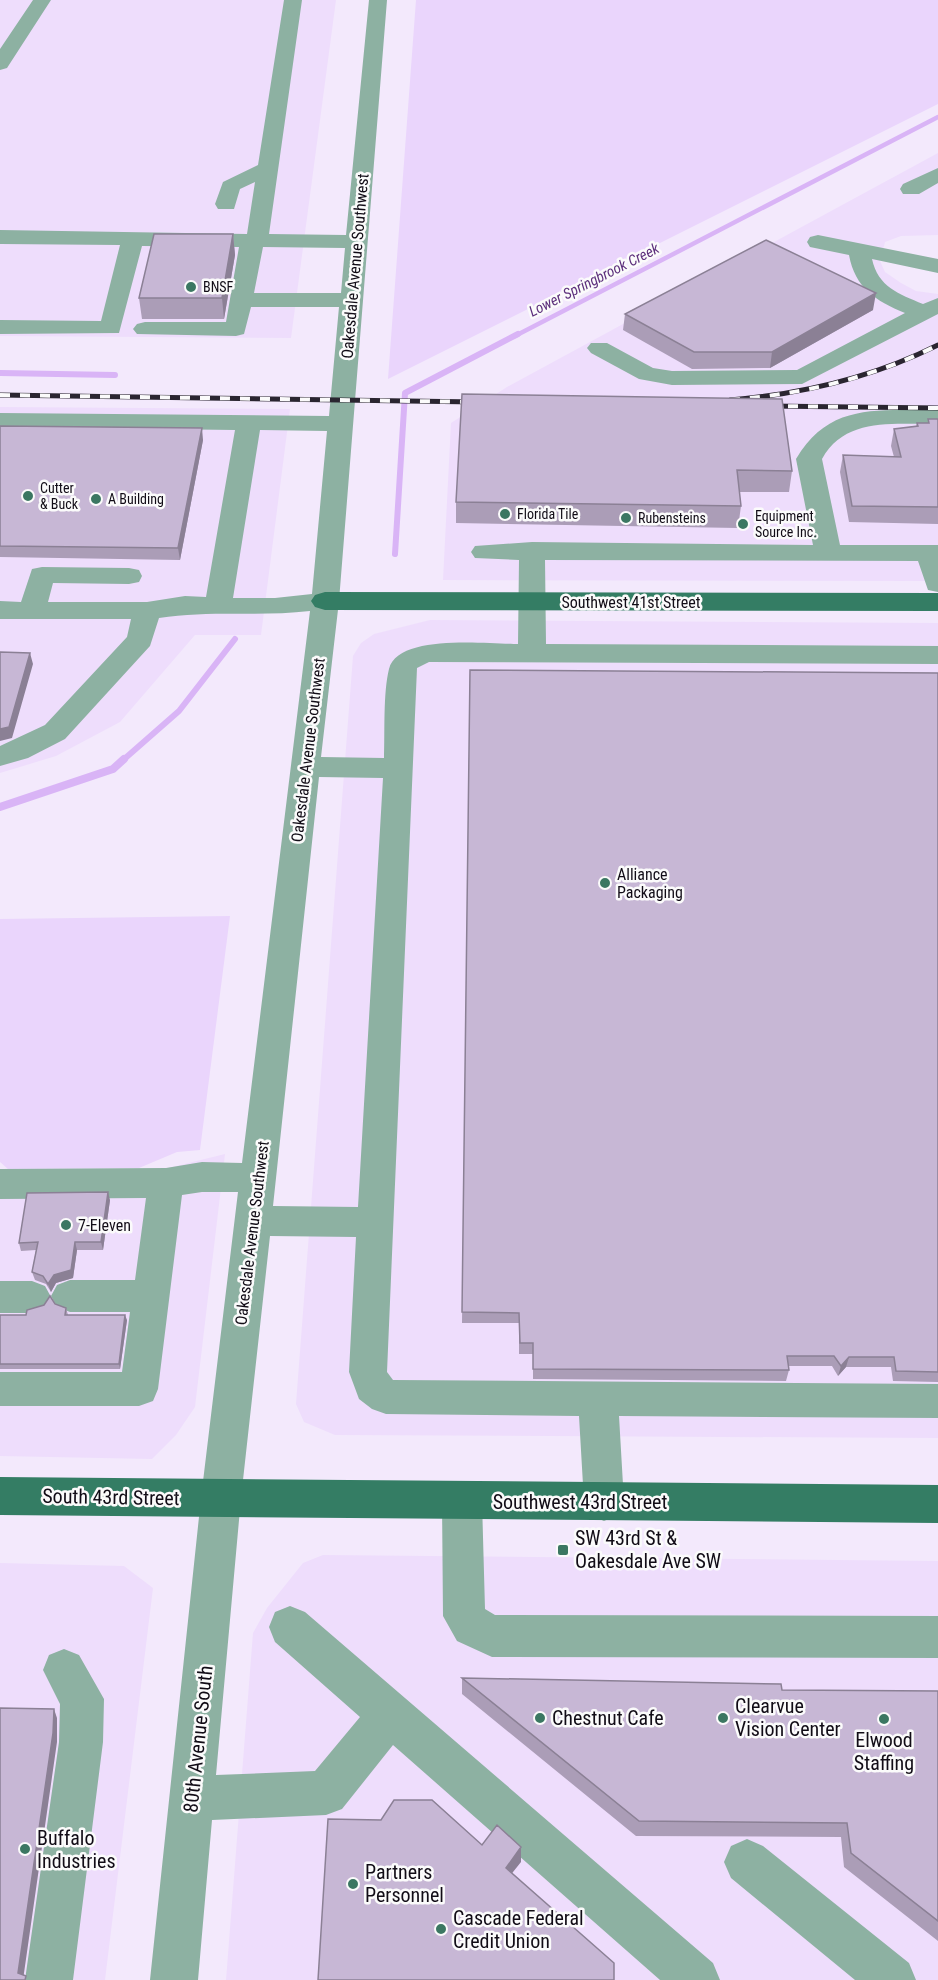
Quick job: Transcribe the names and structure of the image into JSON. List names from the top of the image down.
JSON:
{
  "streets": {
    "main road": ["Southwest 41st Street", "South 43rd Street", "Southwest 43rd Street"],
    "street": ["Oakesdale Avenue Southwest", "80th Avenue South"]
  },
  "crossings": [
    ["Oakesdale Avenue Southwest", "Southwest 41st Street"],
    ["Oakesdale Avenue Southwest", "South 43rd Street"],
    ["Oakesdale Avenue Southwest", "Southwest 43rd Street"],
    ["Oakesdale Avenue Southwest", "80th Avenue South"],
    ["South 43rd Street", "Southwest 43rd Street"],
    ["South 43rd Street", "80th Avenue South"],
    ["Southwest 43rd Street", "80th Avenue South"]
  ],
  "water": ["Lower Springbrook Creek"],
  "places": {
    "other": [
      "BNSF",
      "Cutter & Buck",
      "A Building",
      "Florida Tile",
      "Rubensteins",
      "Equipment Source Inc.",
      "Alliance Packaging",
      "7-Eleven",
      "Chestnut Cafe",
      "Clearvue Vision Center",
      "Elwood Staffing",
      "Buffalo Industries",
      "Partners Personnel",
      "Cascade Federal Credit Union"
    ],
    "transit": ["SW 43rd St & Oakesdale Ave SW"]
  }
}
